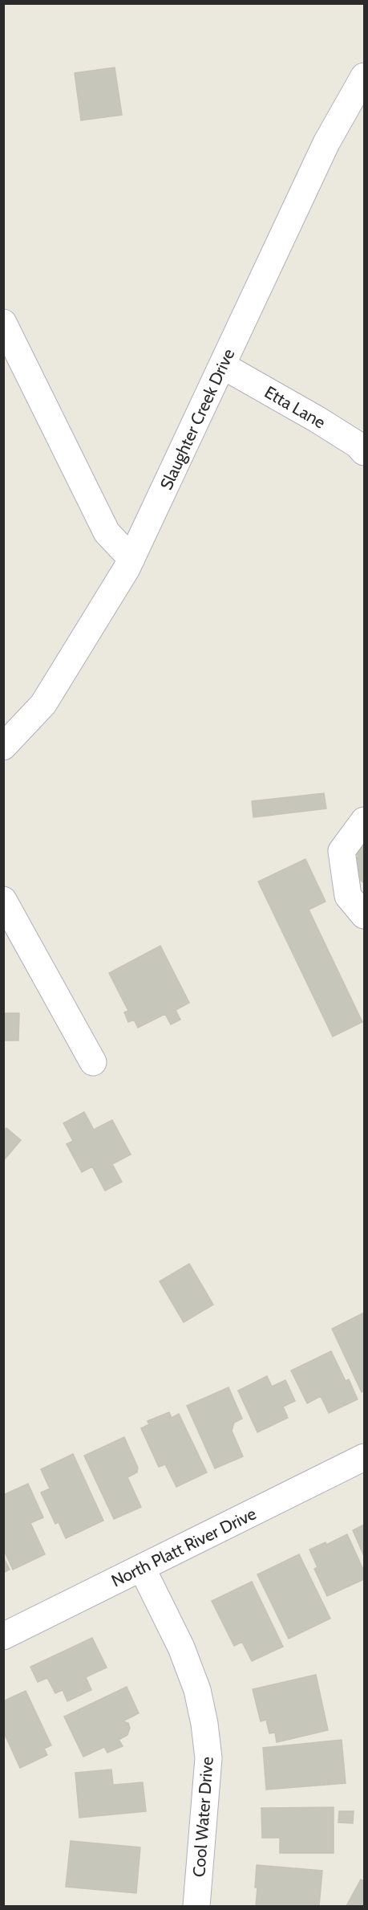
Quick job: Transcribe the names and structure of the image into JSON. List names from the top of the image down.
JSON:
{
  "streets": {
    "street": [
      "Etta Lane",
      "Slaughter Creek Drive",
      "North Platt River Drive",
      "Cool Water Drive"
    ]
  },
  "crossings": [
    ["Etta Lane", "Slaughter Creek Drive"],
    ["North Platt River Drive", "Cool Water Drive"]
  ]
}
